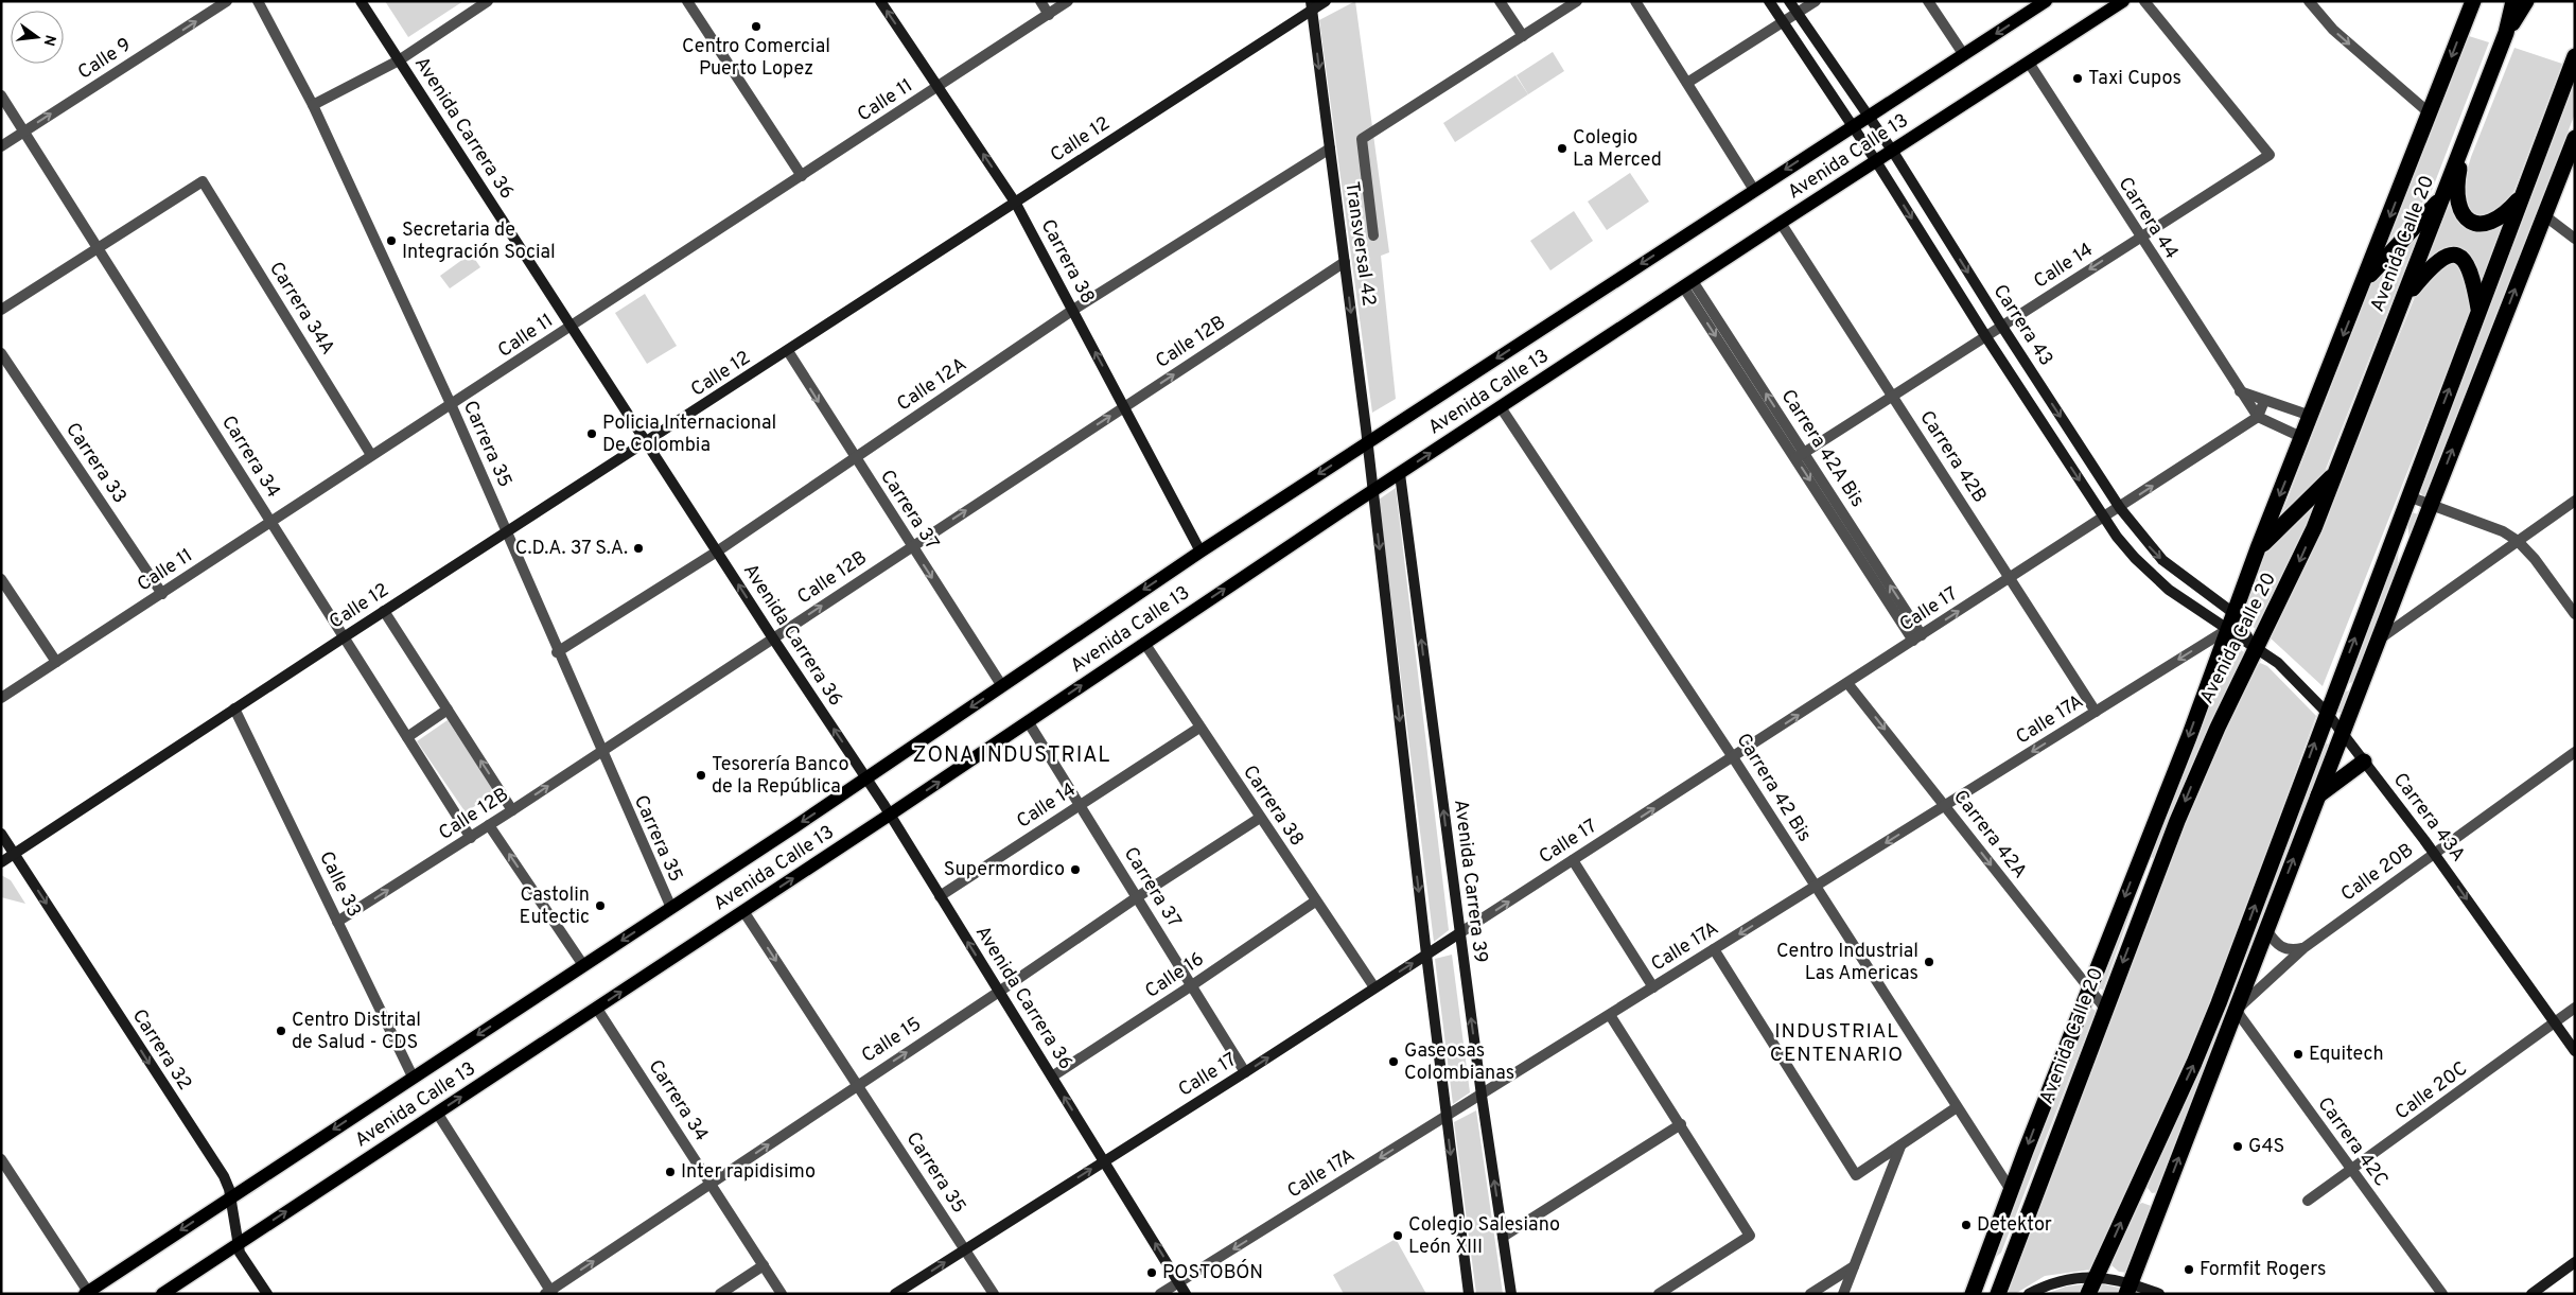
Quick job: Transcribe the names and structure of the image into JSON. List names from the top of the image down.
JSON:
{
  "streets": {
    "highway": ["Avenida Calle 20"],
    "main road": ["Avenida Calle 13"],
    "street": [
      "Calle 9",
      "Calle 11",
      "Avenida Carrera 36",
      "Calle 12",
      "Carrera 44",
      "Transversal 42",
      "Carrera 38",
      "Calle 14",
      "Carrera 34A",
      "Carrera 43",
      "Calle 12B",
      "Calle 12A",
      "Carrera 35",
      "Carrera 42A Bis",
      "Carrera 34",
      "Carrera 42B",
      "Carrera 33",
      "Carrera 37",
      "Calle 17",
      "Calle 17A",
      "Carrera 42 Bis",
      "Carrera 43A",
      "Carrera 42A",
      "Calle 20B",
      "Avenida Carrera 39",
      "Calle 33",
      "Calle 16",
      "Calle 15",
      "Carrera 32",
      "Calle 20C",
      "Carrera 42C"
    ]
  },
  "crossings": [
    ["Calle 9", "Carrera 34"],
    ["Calle 11", "Avenida Carrera 36"],
    ["Calle 11", "Carrera 38"],
    ["Calle 11", "Carrera 34A"],
    ["Calle 11", "Carrera 35"],
    ["Calle 11", "Carrera 34"],
    ["Calle 11", "Carrera 33"],
    ["Avenida Carrera 36", "Calle 12"],
    ["Avenida Carrera 36", "Avenida Calle 13"],
    ["Avenida Carrera 36", "Calle 14"],
    ["Avenida Carrera 36", "Calle 12B"],
    ["Avenida Carrera 36", "Calle 12A"],
    ["Avenida Carrera 36", "Calle 17"],
    ["Avenida Carrera 36", "Calle 17A"],
    ["Avenida Carrera 36", "Calle 16"],
    ["Avenida Carrera 36", "Calle 15"],
    ["Calle 12", "Transversal 42"],
    ["Calle 12", "Carrera 38"],
    ["Calle 12", "Carrera 35"],
    ["Calle 12", "Carrera 34"],
    ["Calle 12", "Carrera 37"],
    ["Calle 12", "Calle 33"],
    ["Calle 12", "Carrera 32"],
    ["Avenida Calle 13", "Carrera 44"],
    ["Avenida Calle 13", "Transversal 42"],
    ["Avenida Calle 13", "Carrera 38"],
    ["Avenida Calle 13", "Carrera 43"],
    ["Avenida Calle 13", "Carrera 35"],
    ["Avenida Calle 13", "Carrera 42A Bis"],
    ["Avenida Calle 13", "Carrera 34"],
    ["Avenida Calle 13", "Carrera 42B"],
    ["Avenida Calle 13", "Carrera 37"],
    ["Avenida Calle 13", "Carrera 42 Bis"],
    ["Avenida Calle 13", "Avenida Carrera 39"],
    ["Avenida Calle 13", "Calle 33"],
    ["Avenida Calle 13", "Carrera 32"],
    ["Carrera 44", "Calle 14"],
    ["Carrera 44", "Calle 17"],
    ["Transversal 42", "Calle 12B"],
    ["Transversal 42", "Calle 12A"],
    ["Avenida Calle 20", "Carrera 43"],
    ["Avenida Calle 20", "Calle 17A"],
    ["Avenida Calle 20", "Carrera 42 Bis"],
    ["Avenida Calle 20", "Carrera 43A"],
    ["Avenida Calle 20", "Carrera 42A"],
    ["Carrera 38", "Calle 14"],
    ["Carrera 38", "Calle 12B"],
    ["Carrera 38", "Calle 12A"],
    ["Carrera 38", "Calle 17"],
    ["Carrera 38", "Calle 16"],
    ["Carrera 38", "Calle 15"],
    ["Calle 14", "Carrera 43"],
    ["Calle 14", "Carrera 42A Bis"],
    ["Calle 14", "Carrera 42B"],
    ["Calle 14", "Carrera 37"],
    ["Carrera 34A", "Carrera 34"],
    ["Carrera 43", "Calle 17"],
    ["Carrera 43", "Calle 17A"],
    ["Carrera 43", "Carrera 43A"],
    ["Calle 12B", "Carrera 35"],
    ["Calle 12B", "Carrera 34"],
    ["Calle 12B", "Carrera 37"],
    ["Calle 12B", "Calle 33"],
    ["Calle 12A", "Carrera 35"],
    ["Calle 12A", "Carrera 37"],
    ["Carrera 35", "Calle 17"],
    ["Carrera 35", "Calle 15"],
    ["Carrera 42A Bis", "Calle 17"],
    ["Carrera 34", "Calle 15"],
    ["Carrera 42B", "Calle 17"],
    ["Carrera 42B", "Calle 17A"],
    ["Carrera 37", "Calle 17"],
    ["Carrera 37", "Calle 16"],
    ["Carrera 37", "Calle 15"],
    ["Calle 17", "Carrera 42 Bis"],
    ["Calle 17", "Carrera 42A"],
    ["Calle 17", "Avenida Carrera 39"],
    ["Calle 17A", "Carrera 42 Bis"],
    ["Calle 17A", "Carrera 43A"],
    ["Calle 17A", "Carrera 42A"],
    ["Calle 17A", "Avenida Carrera 39"],
    ["Carrera 43A", "Calle 20B"],
    ["Carrera 43A", "Calle 20C"],
    ["Calle 20B", "Carrera 42C"],
    ["Calle 20C", "Carrera 42C"]
  ],
  "one_way": [
    "Calle 9",
    "Avenida Carrera 36",
    "Transversal 42",
    "Carrera 43",
    "Calle 12B",
    "Carrera 37",
    "Calle 17",
    "Calle 17A",
    "Carrera 43A",
    "Carrera 42A",
    "Calle 15",
    "Carrera 32"
  ],
  "districts": ["ZONA INDUSTRIAL", "INDUSTRIAL CENTENARIO"],
  "places": [
    "Centro Comercial Puerto Lopez",
    "Taxi Cupos",
    "Colegio La Merced",
    "Secretaria de Integración Social",
    "Policia Internacional De Colombia",
    "C.D.A. 37 S.A.",
    "Tesorería Banco de la República",
    "Supermordico",
    "Castolin Eutectic",
    "Centro Industrial Las Americas",
    "Centro Distrital de Salud - CDS",
    "Equitech",
    "Gaseosas Colombianas",
    "G4S",
    "Inter rapidisimo",
    "Detektor",
    "Colegio Salesiano León XIII",
    "Formfit Rogers",
    "POSTOBÓN"
  ],
  "north": "right"
}
